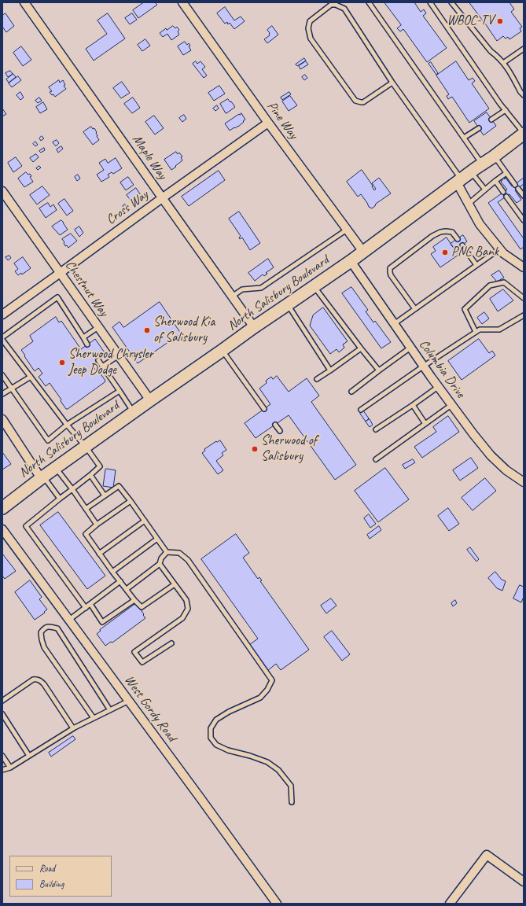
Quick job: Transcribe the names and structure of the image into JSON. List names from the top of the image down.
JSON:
{
  "streets": {
    "main road": ["North Salisbury Boulevard"],
    "street": [
      "Pine Way",
      "Maple Way",
      "Cross Way",
      "Chestnut Way",
      "Columbia Drive",
      "West Gordy Road"
    ]
  },
  "crossings": [
    ["Pine Way", "Cross Way"],
    ["Pine Way", "North Salisbury Boulevard"],
    ["Maple Way", "Cross Way"],
    ["Maple Way", "North Salisbury Boulevard"],
    ["Cross Way", "Chestnut Way"],
    ["Chestnut Way", "North Salisbury Boulevard"],
    ["North Salisbury Boulevard", "Columbia Drive"]
  ],
  "places": [
    "WBOC-TV",
    "PNC Bank",
    "Sherwood Kia of Salisbury",
    "Sherwood Chrysler Jeep Dodge",
    "Sherwood of Salisbury"
  ],
  "legend": ["Road", "Building"]
}
